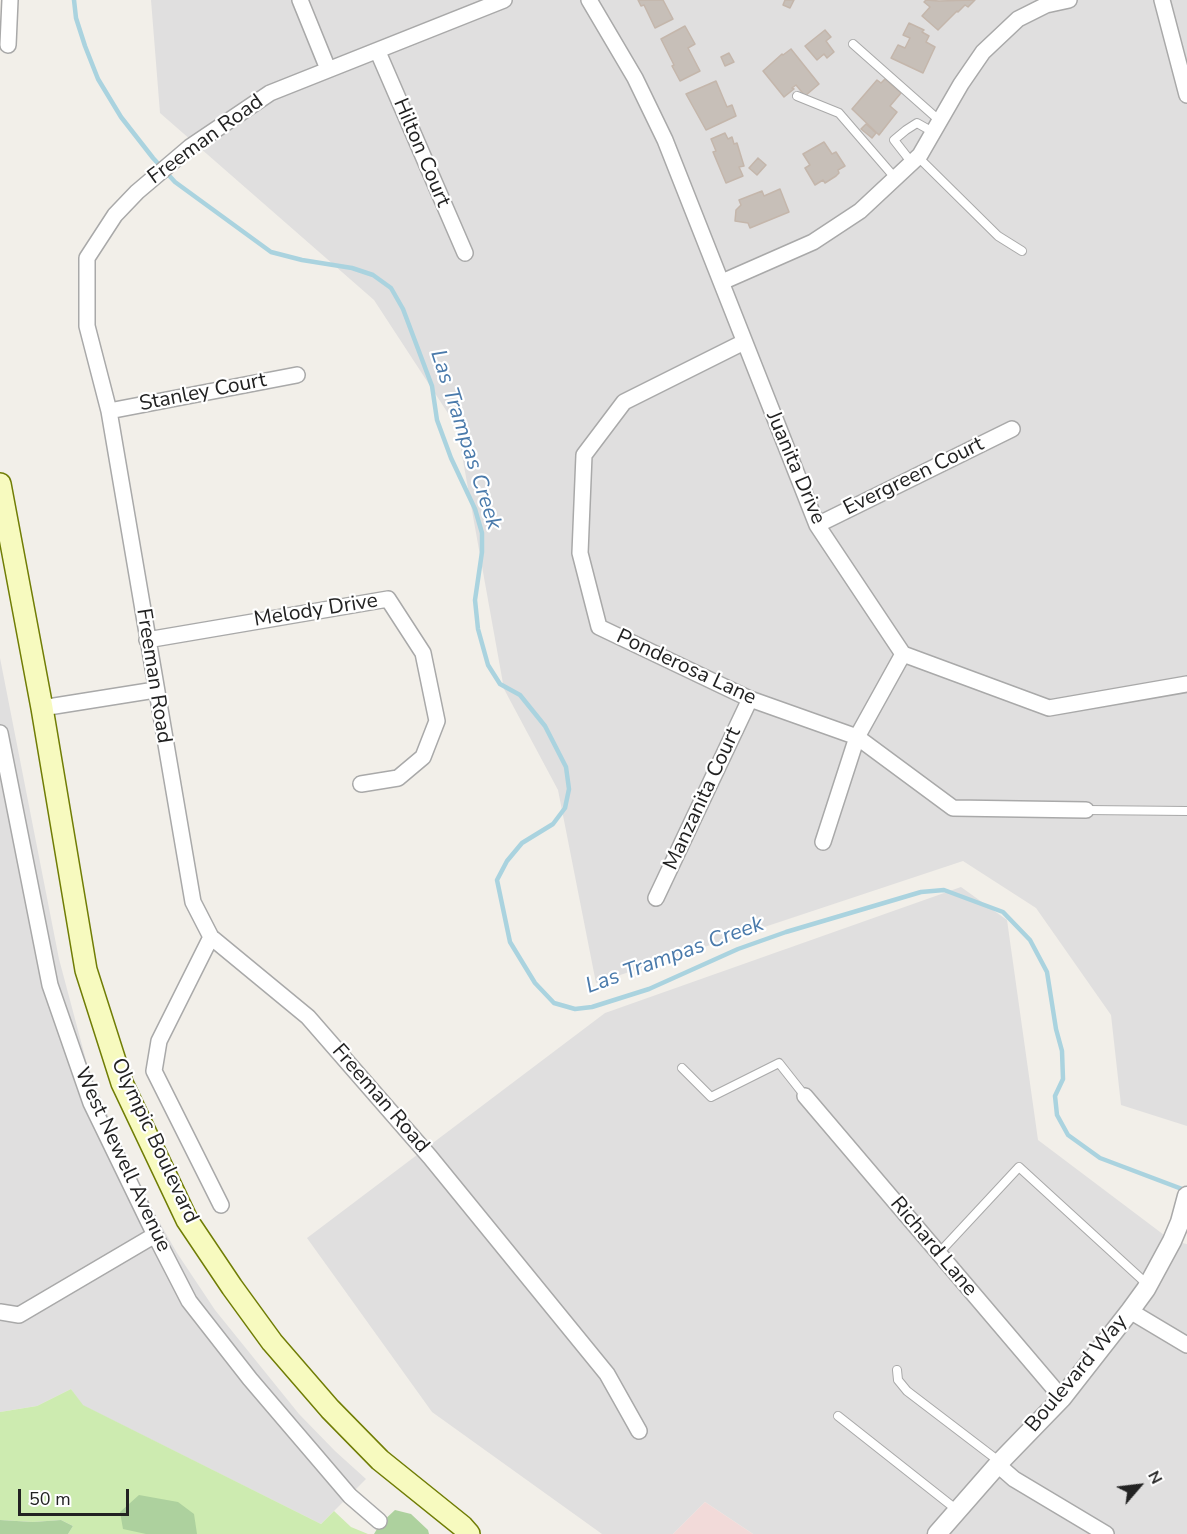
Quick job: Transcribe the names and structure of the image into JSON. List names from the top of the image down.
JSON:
{
  "streets": {
    "main road": ["Olympic Boulevard"],
    "street": [
      "Freeman Road",
      "Hilton Court",
      "Stanley Court",
      "Juanita Drive",
      "Evergreen Court",
      "Melody Drive",
      "Ponderosa Lane",
      "Manzanita Court",
      "West Newell Avenue",
      "Richard Lane",
      "Boulevard Way"
    ]
  },
  "crossings": [
    ["Freeman Road", "Hilton Court"],
    ["Freeman Road", "Stanley Court"],
    ["Freeman Road", "Melody Drive"],
    ["Juanita Drive", "Evergreen Court"],
    ["Juanita Drive", "Ponderosa Lane"],
    ["Ponderosa Lane", "Manzanita Court"],
    ["Richard Lane", "Boulevard Way"]
  ],
  "water": ["Las Trampas Creek"],
  "scale_bar": "50 m",
  "north": "top right"
}
